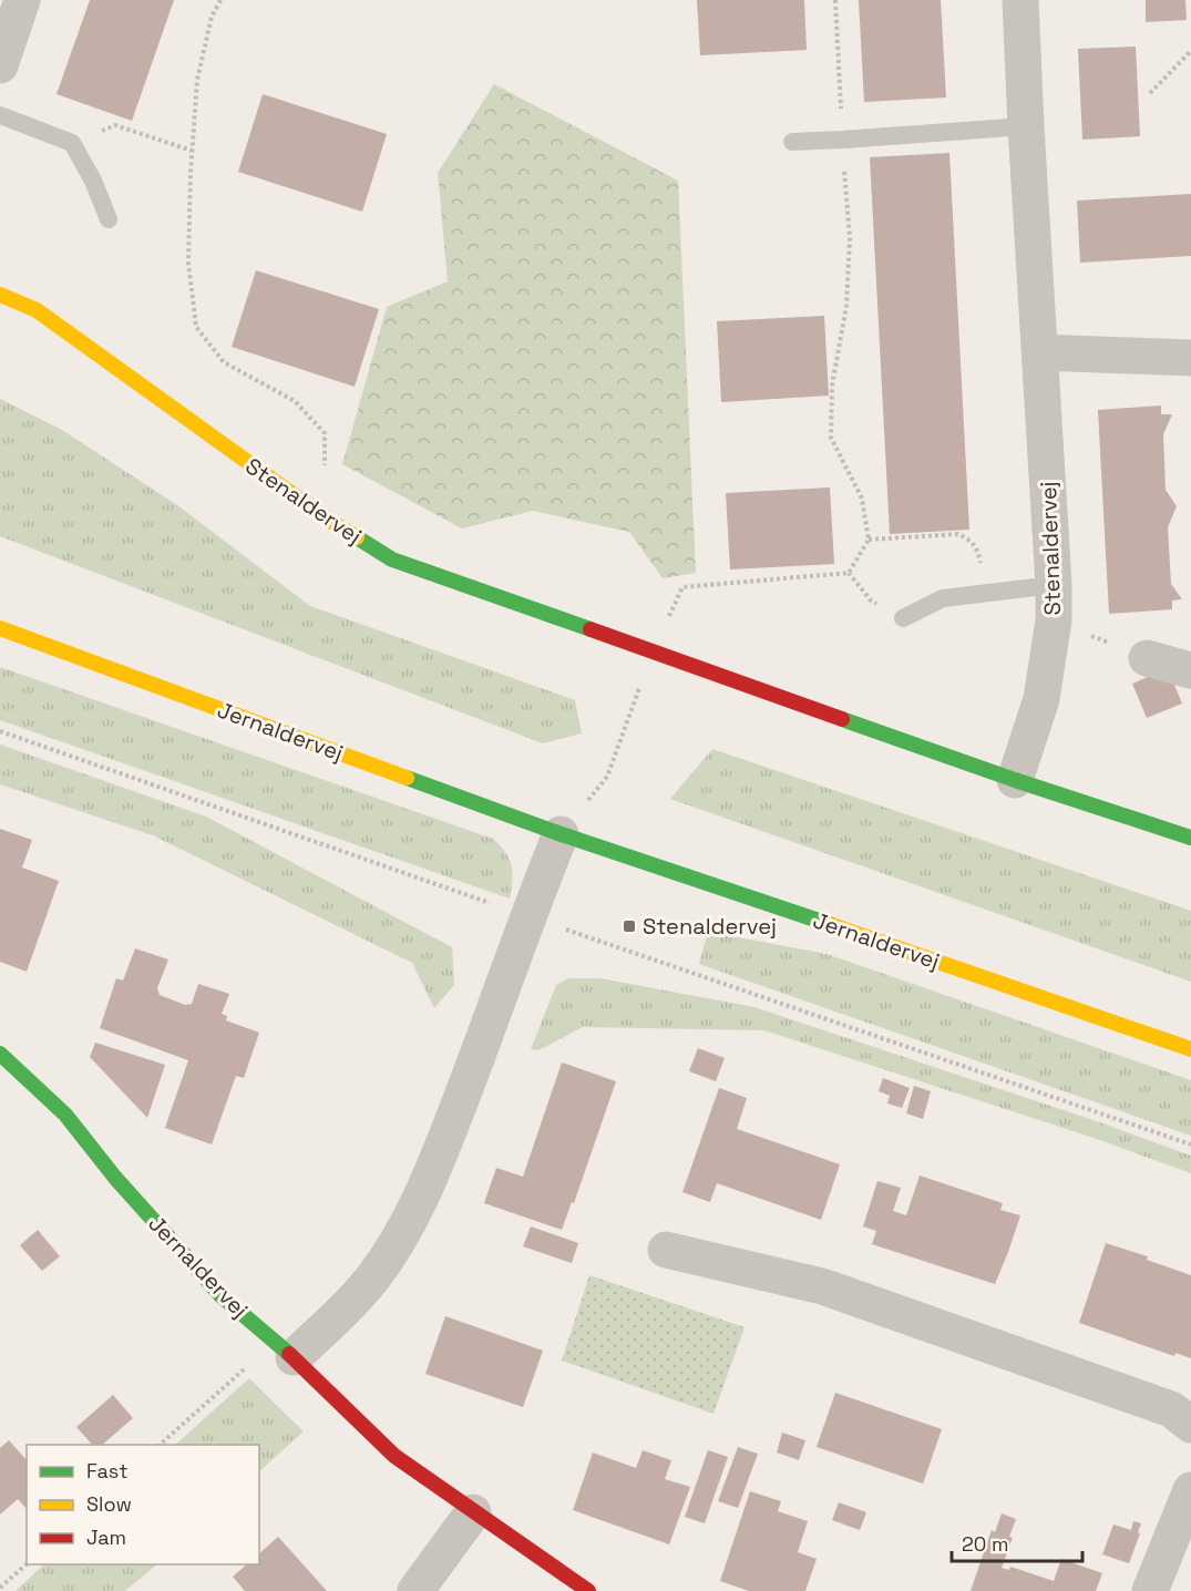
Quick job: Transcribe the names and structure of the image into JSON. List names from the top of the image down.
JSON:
{
  "streets": {
    "street": ["Stenaldervej", "Jernaldervej"]
  },
  "places": {
    "transit": ["Stenaldervej"]
  },
  "legend": ["Fast", "Slow", "Jam"],
  "scale_bar": "20 m"
}
